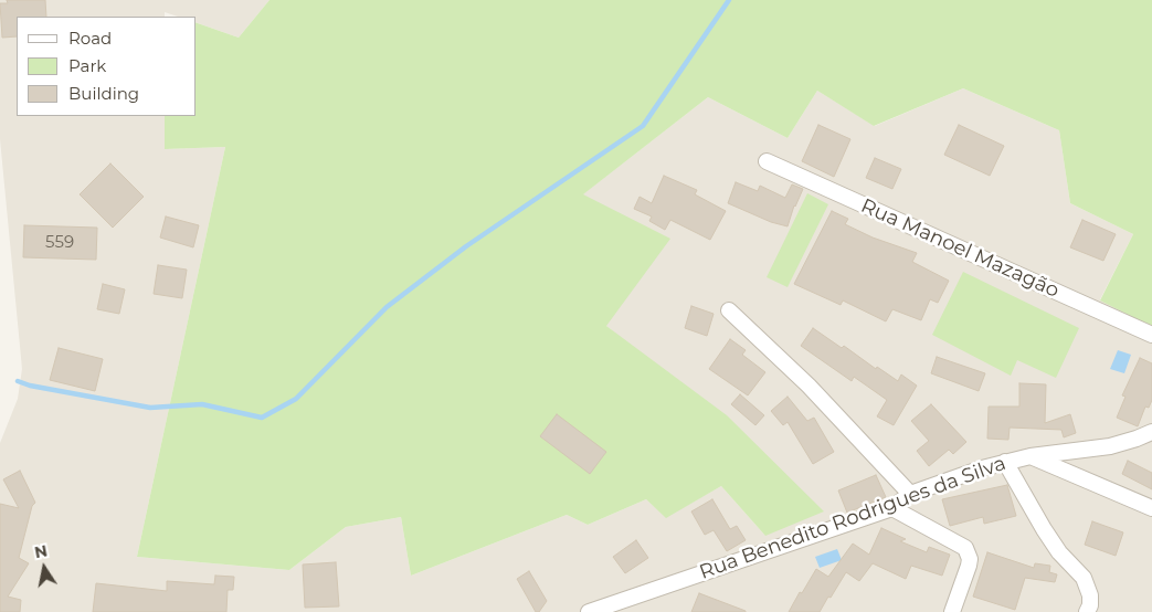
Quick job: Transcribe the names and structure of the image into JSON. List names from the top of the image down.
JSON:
{
  "streets": {
    "street": ["Rua Manoel Mazagão", "Rua Benedito Rodrigues da Silva"]
  },
  "house_numbers": ["559"],
  "legend": ["Road", "Park", "Building"],
  "north": "top"
}
